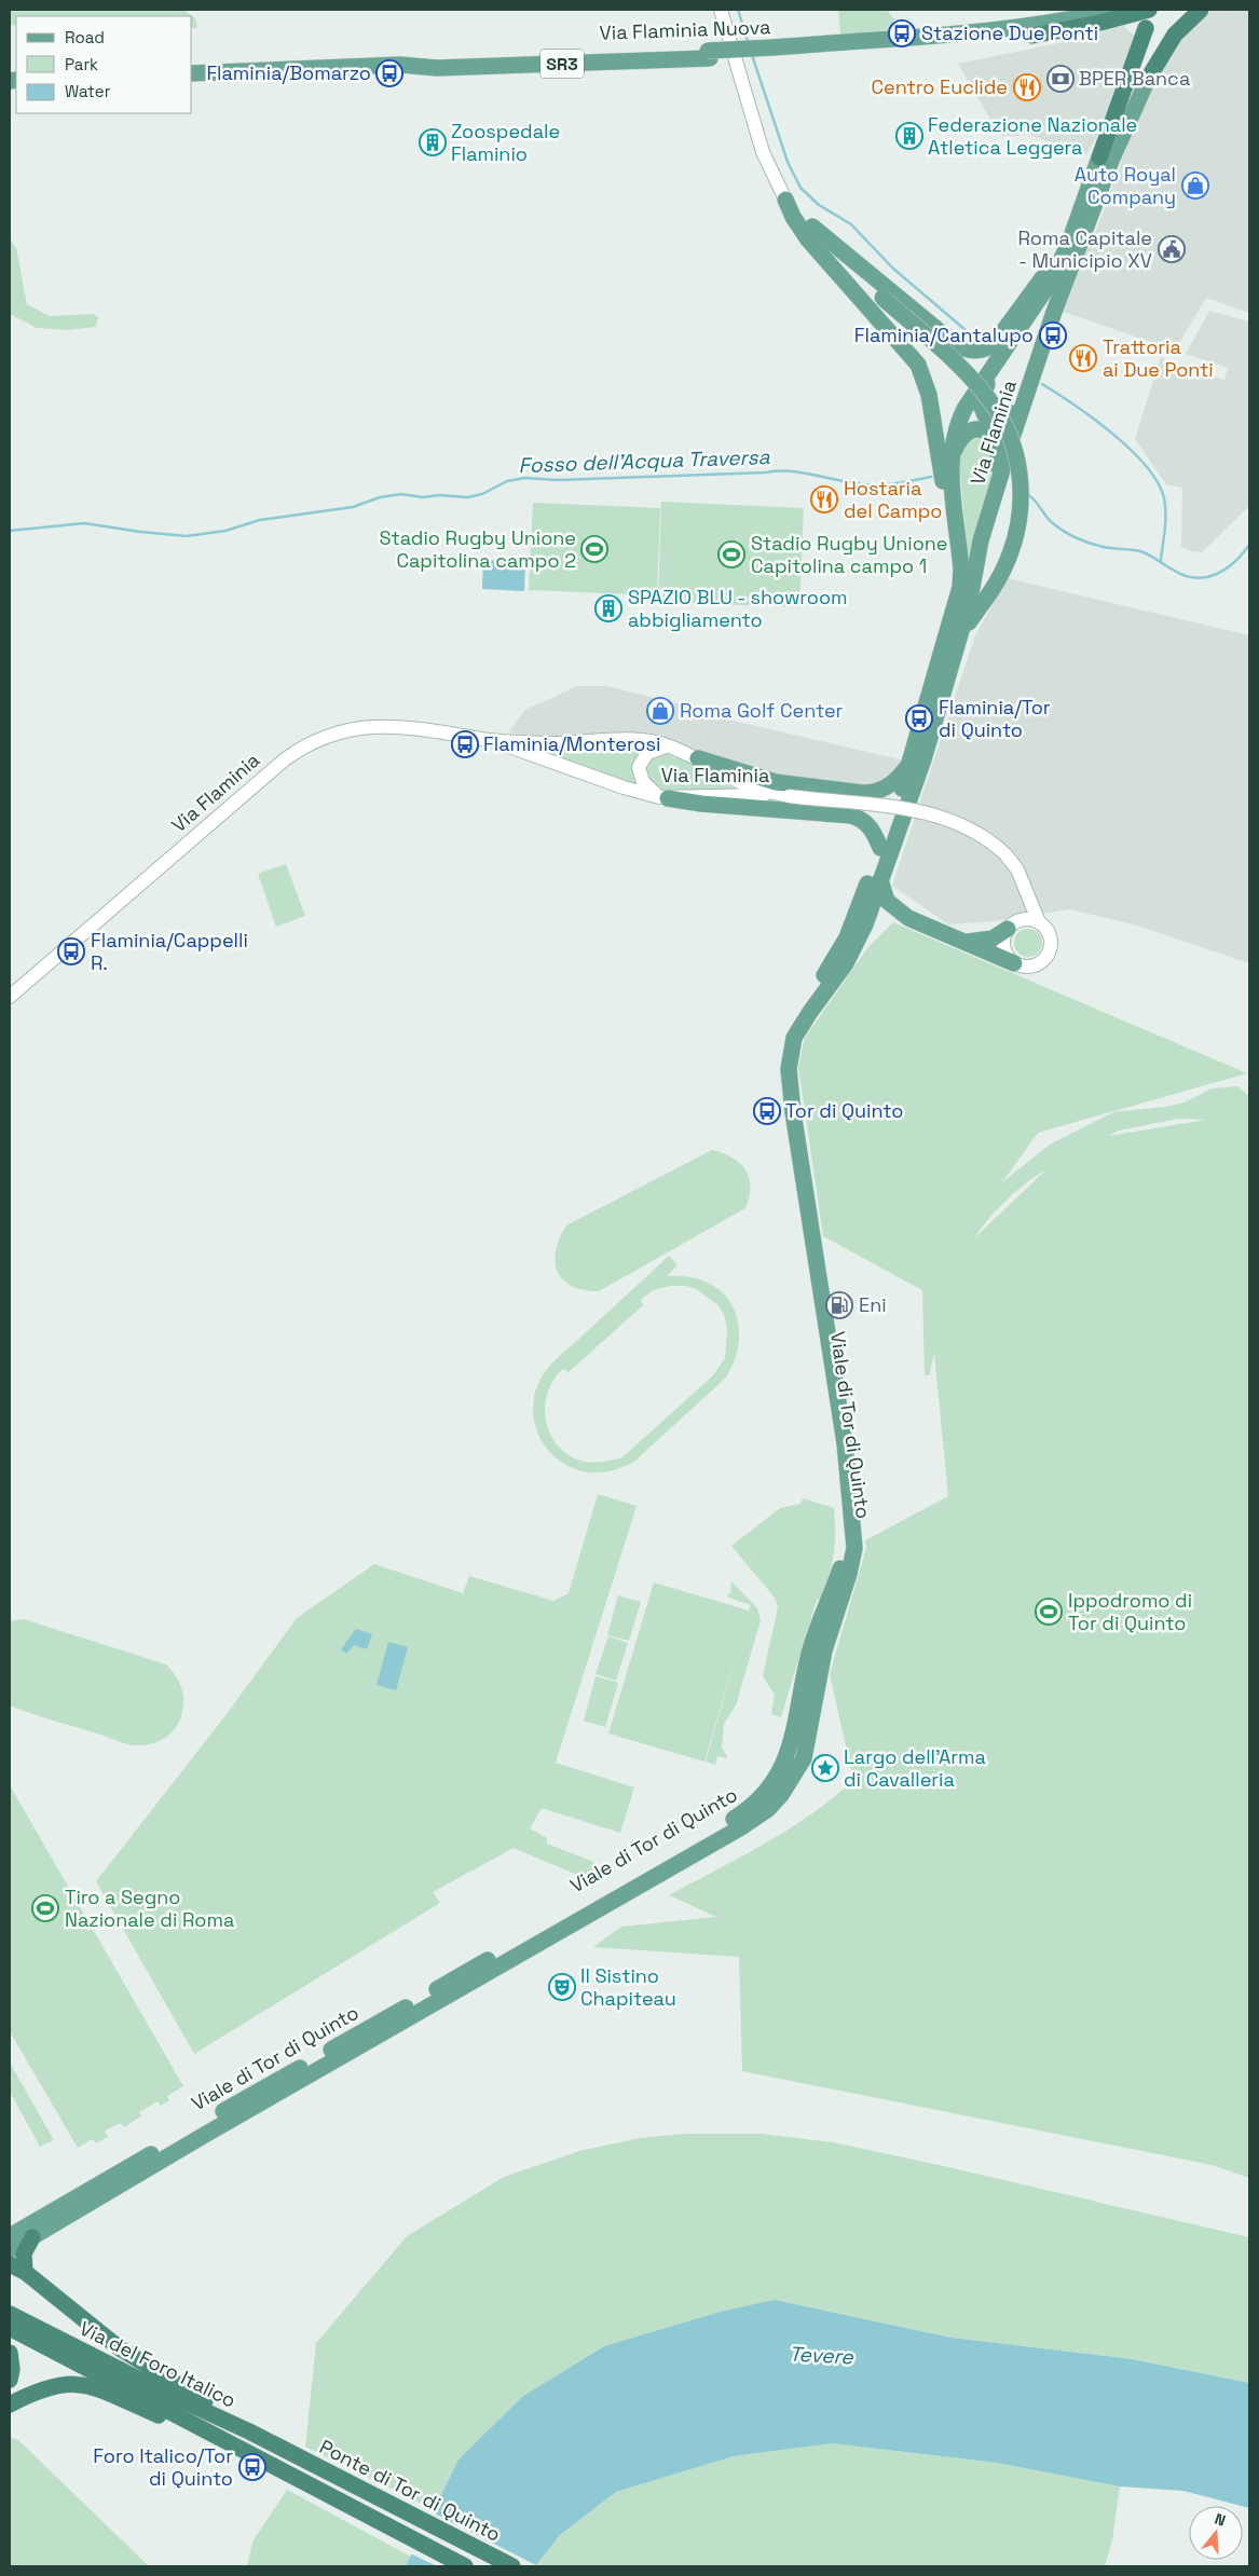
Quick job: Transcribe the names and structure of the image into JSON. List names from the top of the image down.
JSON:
{
  "streets": {
    "highway": ["SR3", "Via del Foro Italico", "Ponte di Tor di Quinto"],
    "main road": ["Via Flaminia Nuova", "Via Flaminia", "Viale di Tor di Quinto"]
  },
  "crossings": [
    ["Via Flaminia Nuova", "SR3"],
    ["Via Flaminia", "Viale di Tor di Quinto"],
    ["Via del Foro Italico", "Ponte di Tor di Quinto"]
  ],
  "water": ["Fosso dell'Acqua Traversa", "Tevere"],
  "places": {
    "bus stop": [
      "Stazione Due Ponti",
      "Flaminia/Bomarzo",
      "Flaminia/Cantalupo",
      "Flaminia/Tor di Quinto",
      "Flaminia/Monterosi",
      "Flaminia/Cappelli R.",
      "Tor di Quinto",
      "Foro Italico/Tor di Quinto"
    ],
    "bank": ["BPER Banca"],
    "restaurant": ["Centro Euclide", "Trattoria ai Due Ponti", "Hostaria del Campo"],
    "building": ["Federazione Nazionale Atletica Leggera", "Zoospedale Flaminio", "SPAZIO BLU - showroom abbigliamento"],
    "shop": ["Auto Royal Company", "Roma Golf Center"],
    "public building": ["Roma Capitale - Municipio XV"],
    "sports": [
      "Stadio Rugby Unione Capitolina campo 2",
      "Stadio Rugby Unione Capitolina campo 1",
      "Ippodromo di Tor di Quinto",
      "Tiro a Segno Nazionale di Roma"
    ],
    "fuel station": ["Eni"],
    "place": ["Largo dell'Arma di Cavalleria"],
    "theatre": ["Il Sistino Chapiteau"]
  },
  "legend": ["Road", "Park", "Water"],
  "north": "top"
}
